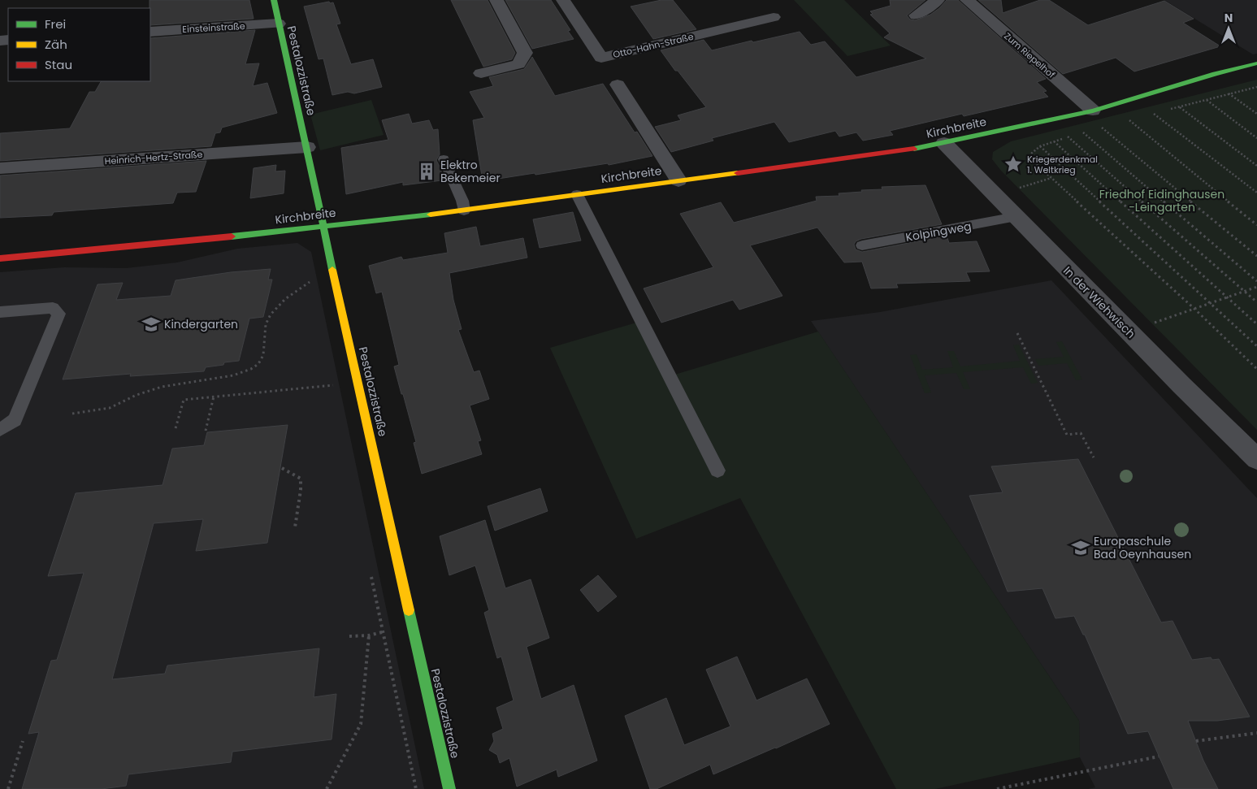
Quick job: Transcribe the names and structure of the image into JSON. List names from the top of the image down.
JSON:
{
  "streets": {
    "street": [
      "Einsteinstraße",
      "Otto-Hahn-Straße",
      "Zum Riepelhof",
      "Pestalozzistraße",
      "Kirchbreite",
      "Heinrich-Hertz-Straße",
      "In der Wiehwisch"
    ],
    "lane": ["Kolpingweg"]
  },
  "crossings": [
    ["Einsteinstraße", "Pestalozzistraße"],
    ["Zum Riepelhof", "Kirchbreite"],
    ["Pestalozzistraße", "Kirchbreite"],
    ["Pestalozzistraße", "Heinrich-Hertz-Straße"],
    ["Kirchbreite", "In der Wiehwisch"],
    ["Kolpingweg", "In der Wiehwisch"]
  ],
  "parks": ["Friedhof Eidinghausen -Leingarten"],
  "places": {
    "place": ["Kriegerdenkmal 1. Weltkrieg"],
    "building": ["Elektro Bekemeier"],
    "school or university": ["Kindergarten", "Europaschule Bad Oeynhausen"]
  },
  "legend": ["Frei", "Zäh", "Stau"],
  "north": "top"
}
